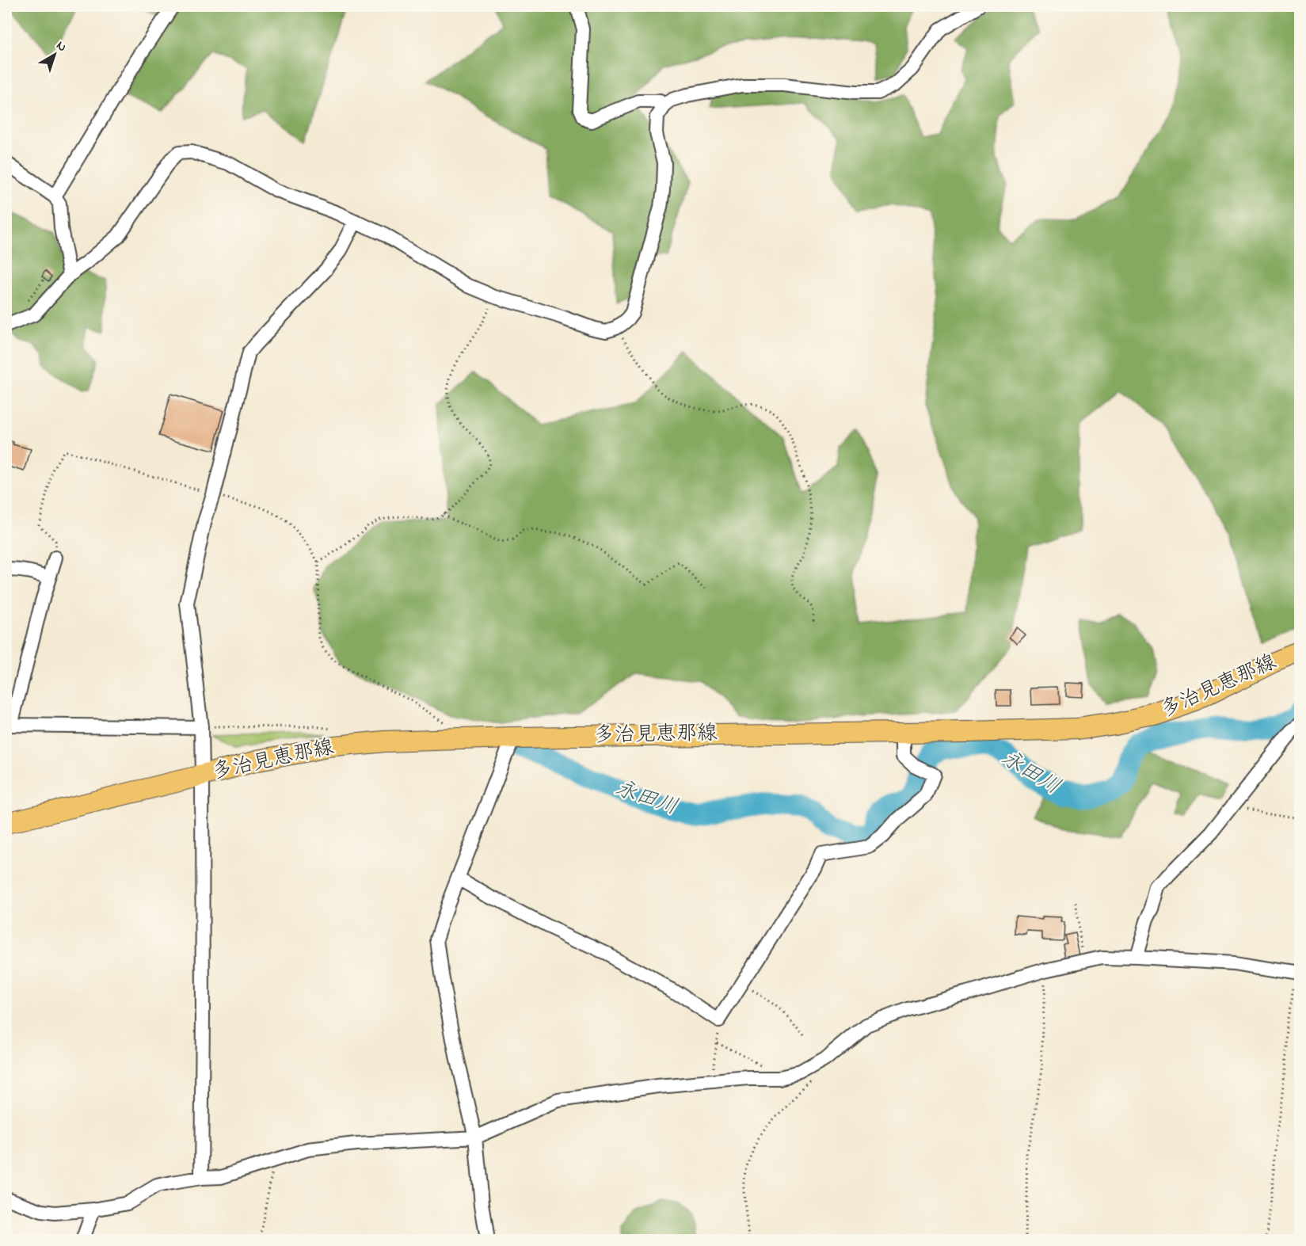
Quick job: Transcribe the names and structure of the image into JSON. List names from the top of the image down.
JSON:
{
  "streets": {
    "main road": ["多治見恵那線"]
  },
  "water": ["永田川"],
  "north": "top right"
}
